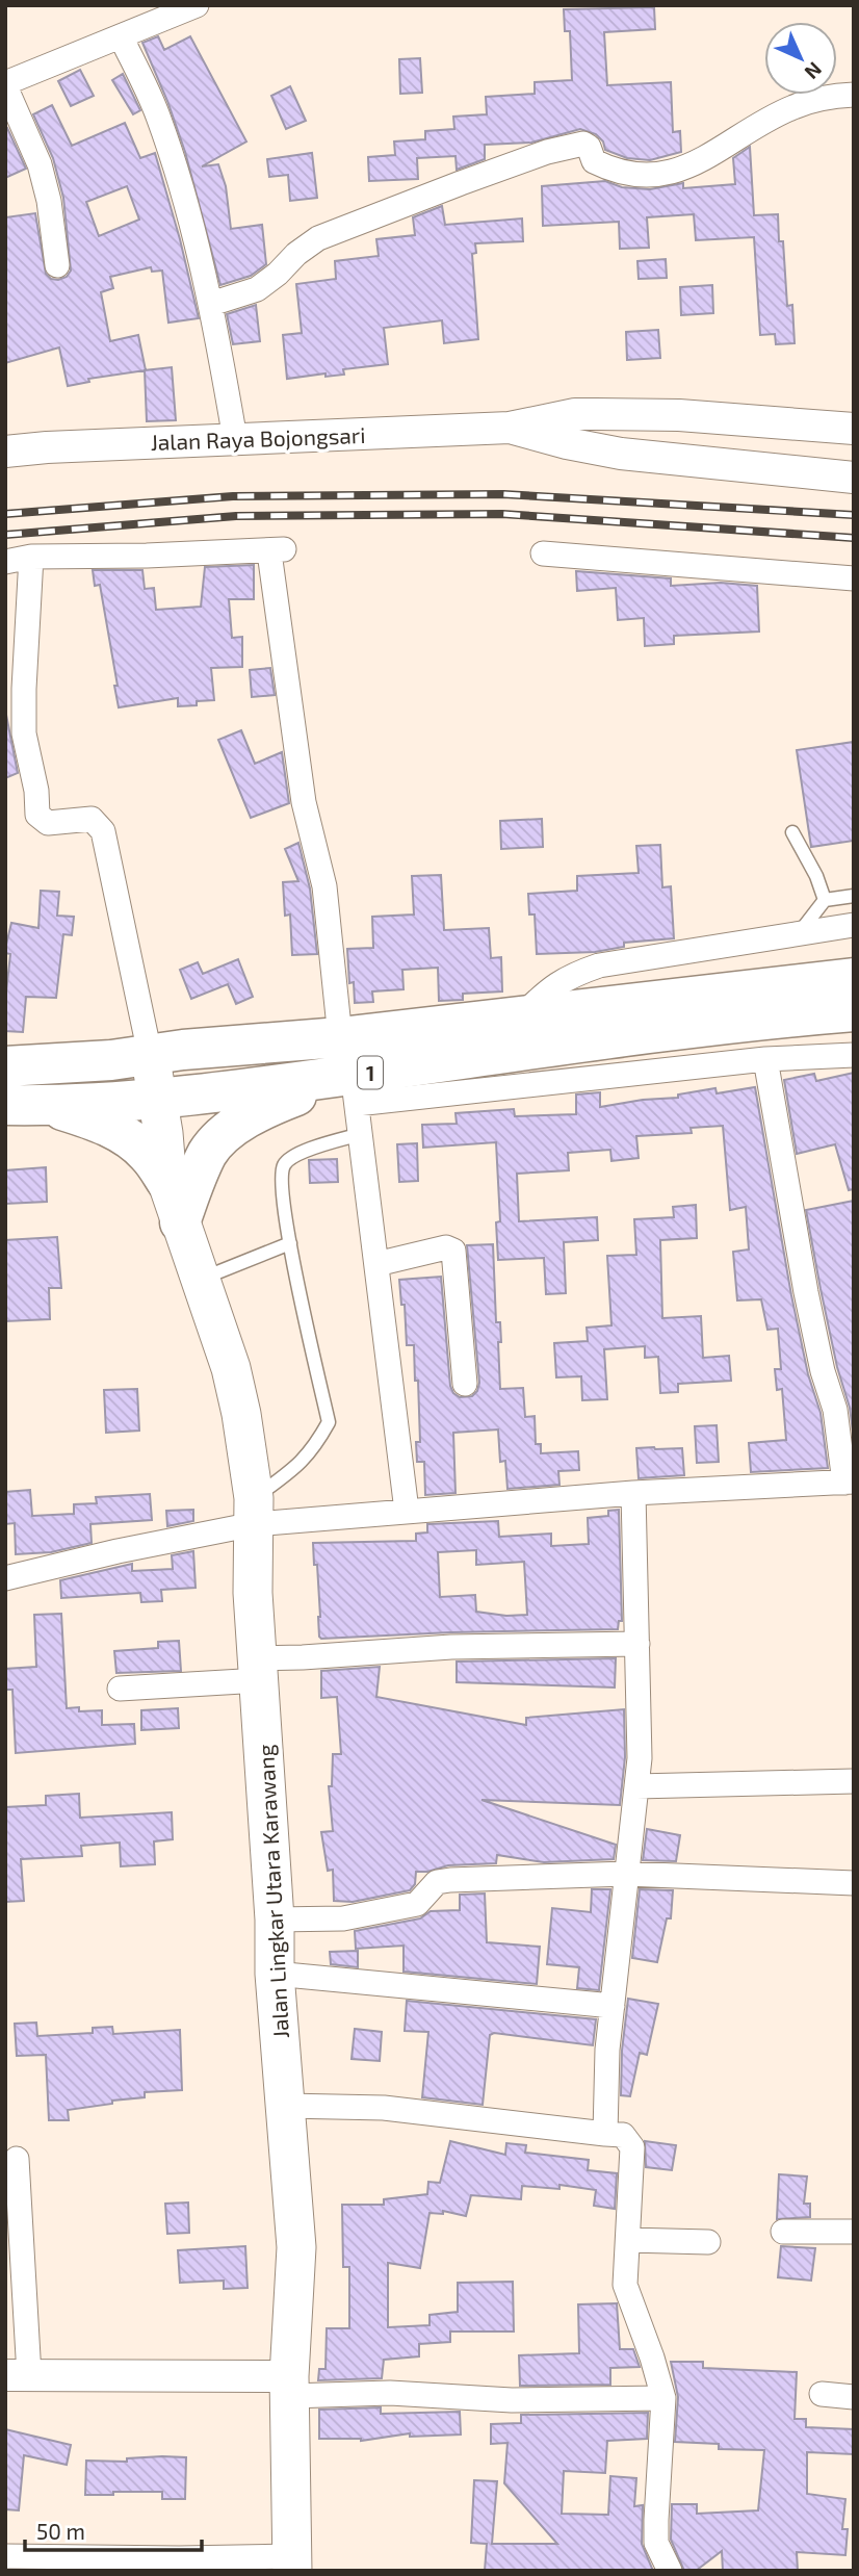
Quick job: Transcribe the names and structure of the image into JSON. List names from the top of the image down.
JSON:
{
  "streets": {
    "highway": ["1"],
    "main road": ["Jalan Lingkar Utara Karawang"],
    "street": ["Jalan Raya Bojongsari"]
  },
  "crossings": [
    ["1", "Jalan Lingkar Utara Karawang"]
  ],
  "scale_bar": "50 m",
  "north": "bottom right"
}
